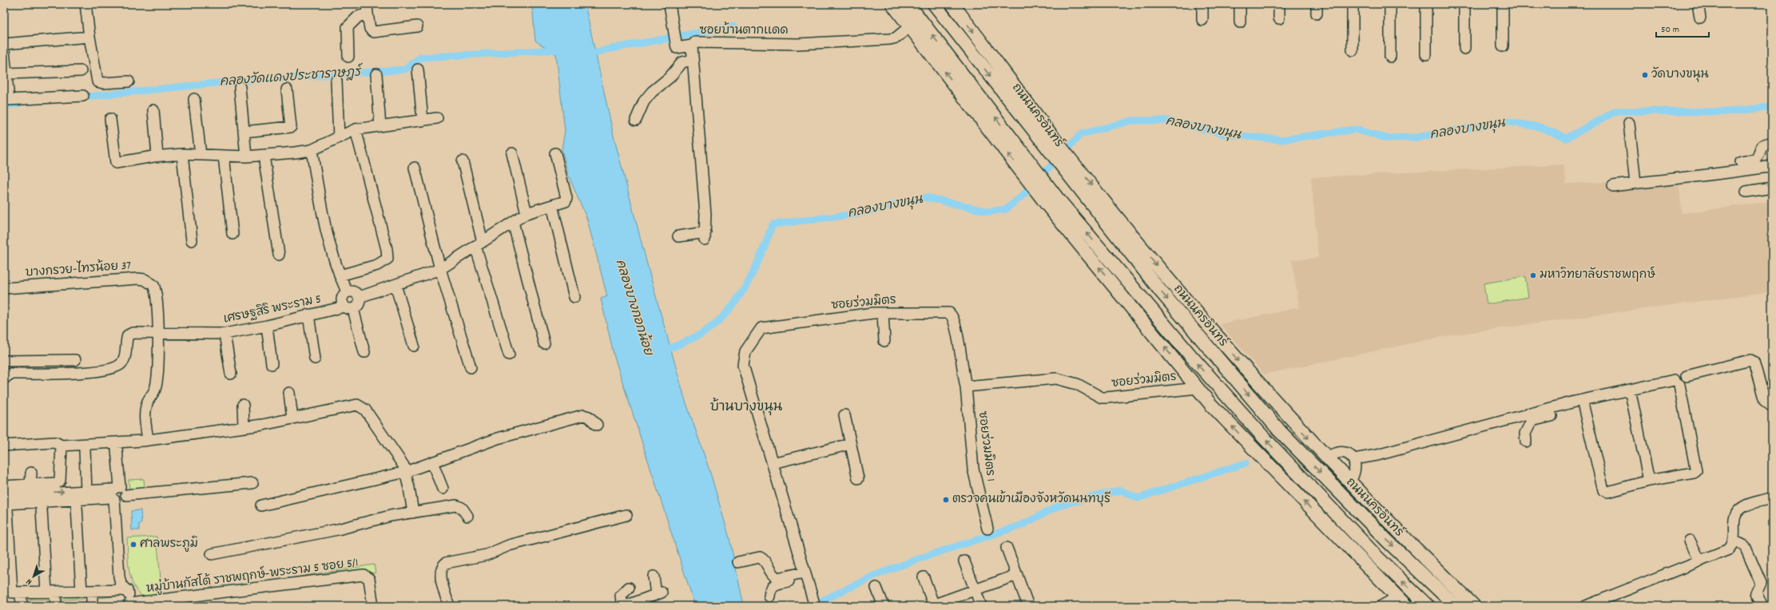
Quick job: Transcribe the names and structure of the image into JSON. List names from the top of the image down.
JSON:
{
  "streets": {
    "main road": ["ถนนนครอินทร์"],
    "street": [
      "ซอยบ้านตากแดด",
      "บางกรวย-ไทรน้อย 37",
      "ซอยร่วมมิตร",
      "เศรษฐสิริ พระราม 5",
      "ซอยร่วมมิตร 1",
      "หมู่บ้านกัสโต้ ราชพฤกษ์-พระราม 5 ซอย 5/1"
    ]
  },
  "crossings": [
    ["บางกรวย-ไทรน้อย 37", "เศรษฐสิริ พระราม 5"],
    ["ซอยร่วมมิตร", "ซอยร่วมมิตร 1"]
  ],
  "districts": ["บ้านบางขนุน"],
  "water": ["คลองวัดแดงประชาราษฎร์", "คลองบางขนุน", "คลองบางกอกน้อย"],
  "places": [
    "วัดบางขนุน",
    "มหาวิทยาลัยราชพฤกษ์",
    "ตรวจคนเข้าเมืองจังหวัดนนทบุรี",
    "ศาลพระภูมิ"
  ],
  "scale_bar": "50 m",
  "north": "bottom left"
}
